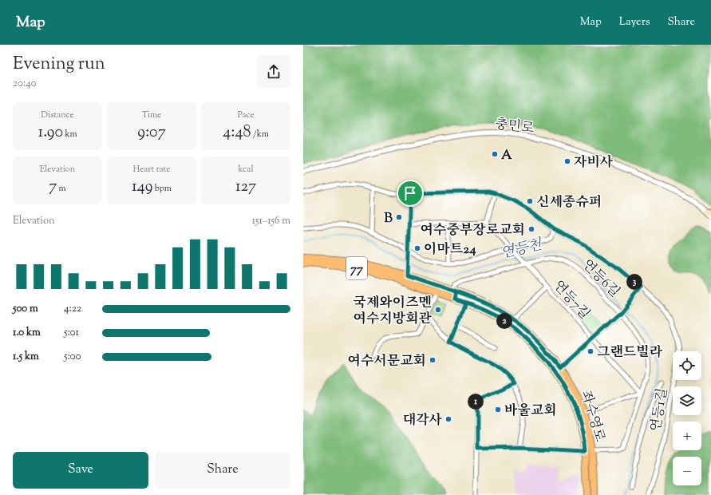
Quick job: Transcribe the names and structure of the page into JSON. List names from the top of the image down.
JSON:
{
  "streets": {
    "main road": ["77", "좌수영로"],
    "street": [
      "충민로",
      "연등6길",
      "연등7길",
      "연등1길"
    ]
  },
  "crossings": [
    ["연등6길", "연등7길"],
    ["연등6길", "좌수영로"]
  ],
  "water": ["연등천"],
  "places": [
    "A",
    "자비사",
    "신세종슈퍼",
    "B",
    "여수중부장로교회",
    "이마트24",
    "국제와이즈멘 여수지방회관",
    "그랜드빌라",
    "여수서문교회",
    "바울교회",
    "대각사"
  ],
  "page": {
    "header": "Map",
    "nav": ["Map", "Layers", "Share"],
    "heading": ["Evening run", "20:40"],
    "stats": [
      ["Distance", "1.90 km"],
      ["Time", "9:07"],
      ["Pace", "4:48 /km"],
      ["Elevation", "7 m"],
      ["Heart rate", "149 bpm"],
      ["kcal", "127"]
    ],
    "chart": ["Elevation", "151–156 m"],
    "pins": ["3", "2", "1"],
    "list": [
      {
        "name": "500 m",
        "note": "4:22"
      },
      {
        "name": "1.0 km",
        "note": "5:01"
      },
      {
        "name": "1.5 km",
        "note": "5:00"
      }
    ],
    "map_buttons": ["+", "−"],
    "buttons": ["Save", "Share"]
  }
}
